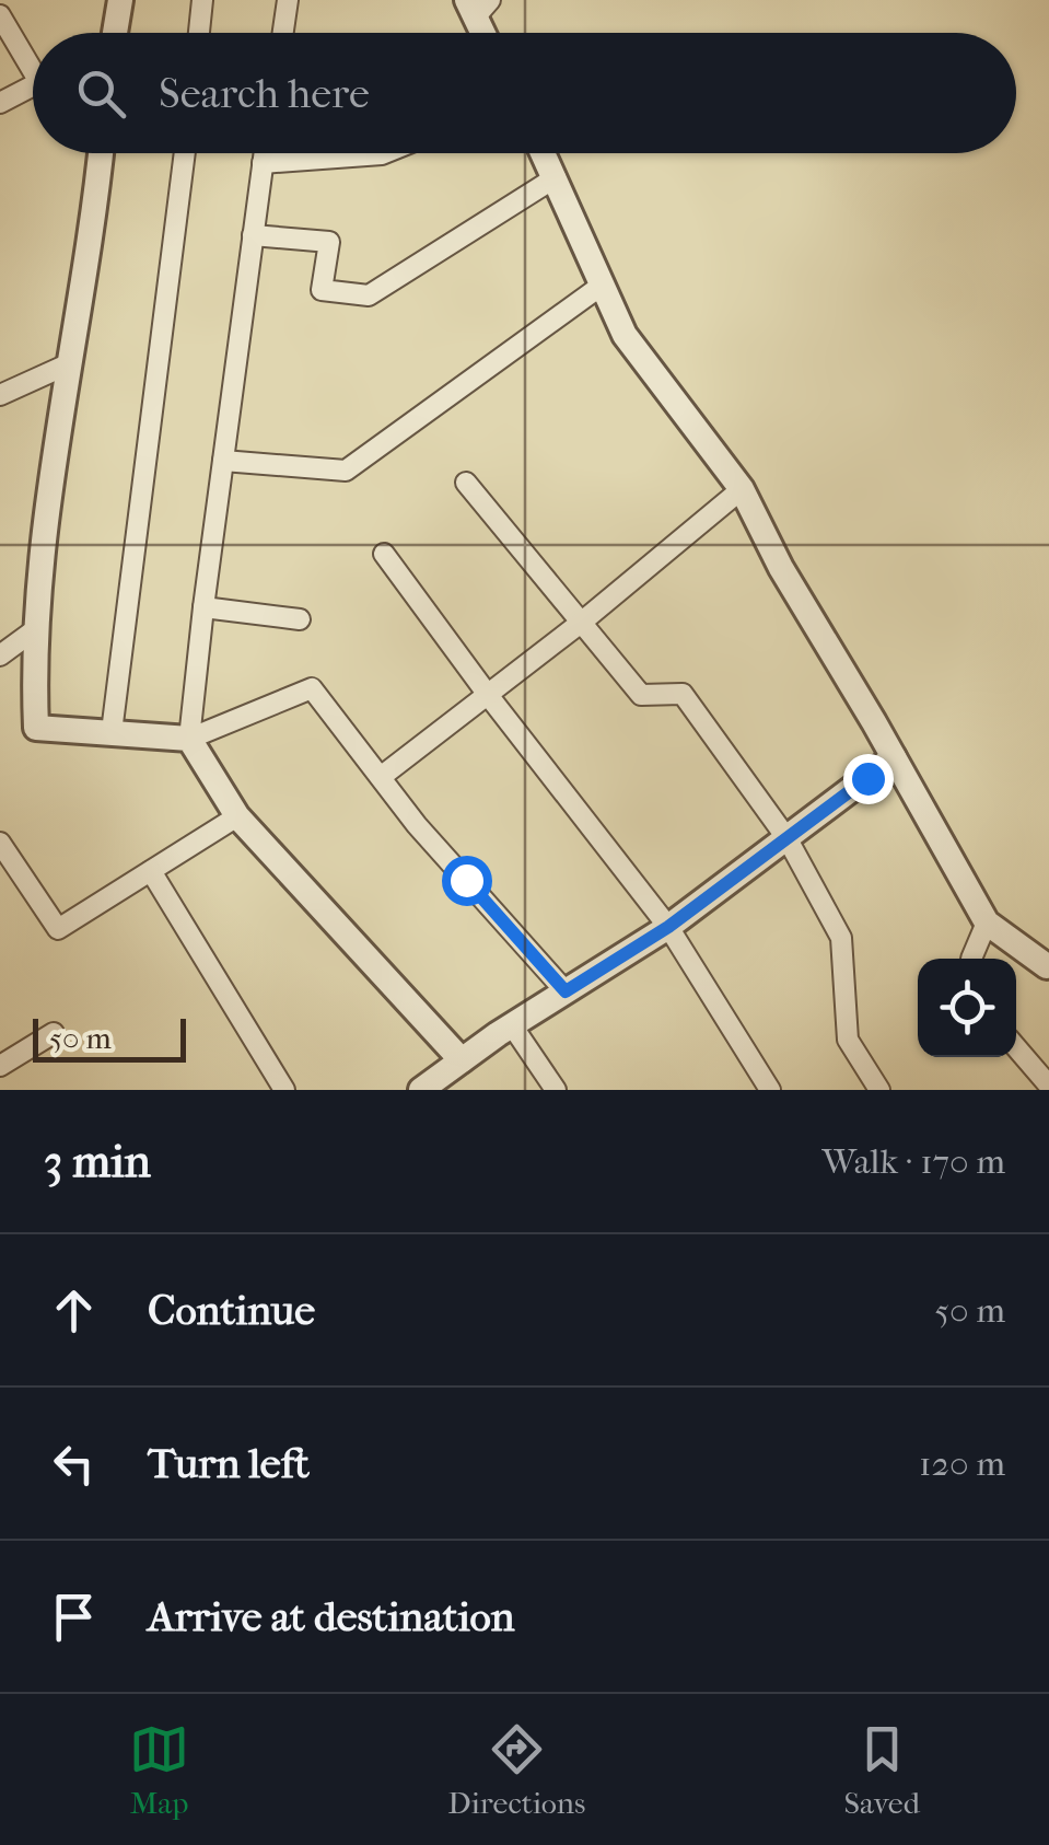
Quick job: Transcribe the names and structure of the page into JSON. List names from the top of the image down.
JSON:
{
  "scale_bar": "50 m",
  "page": {
    "search": "Search here",
    "scale": "50 m",
    "heading": ["3 min", "Walk · 170 m"],
    "list": [
      ["Continue", "50 m"],
      ["Turn left", "120 m"],
      "Arrive at destination"
    ],
    "nav": ["Map", "Directions", "Saved"]
  }
}
